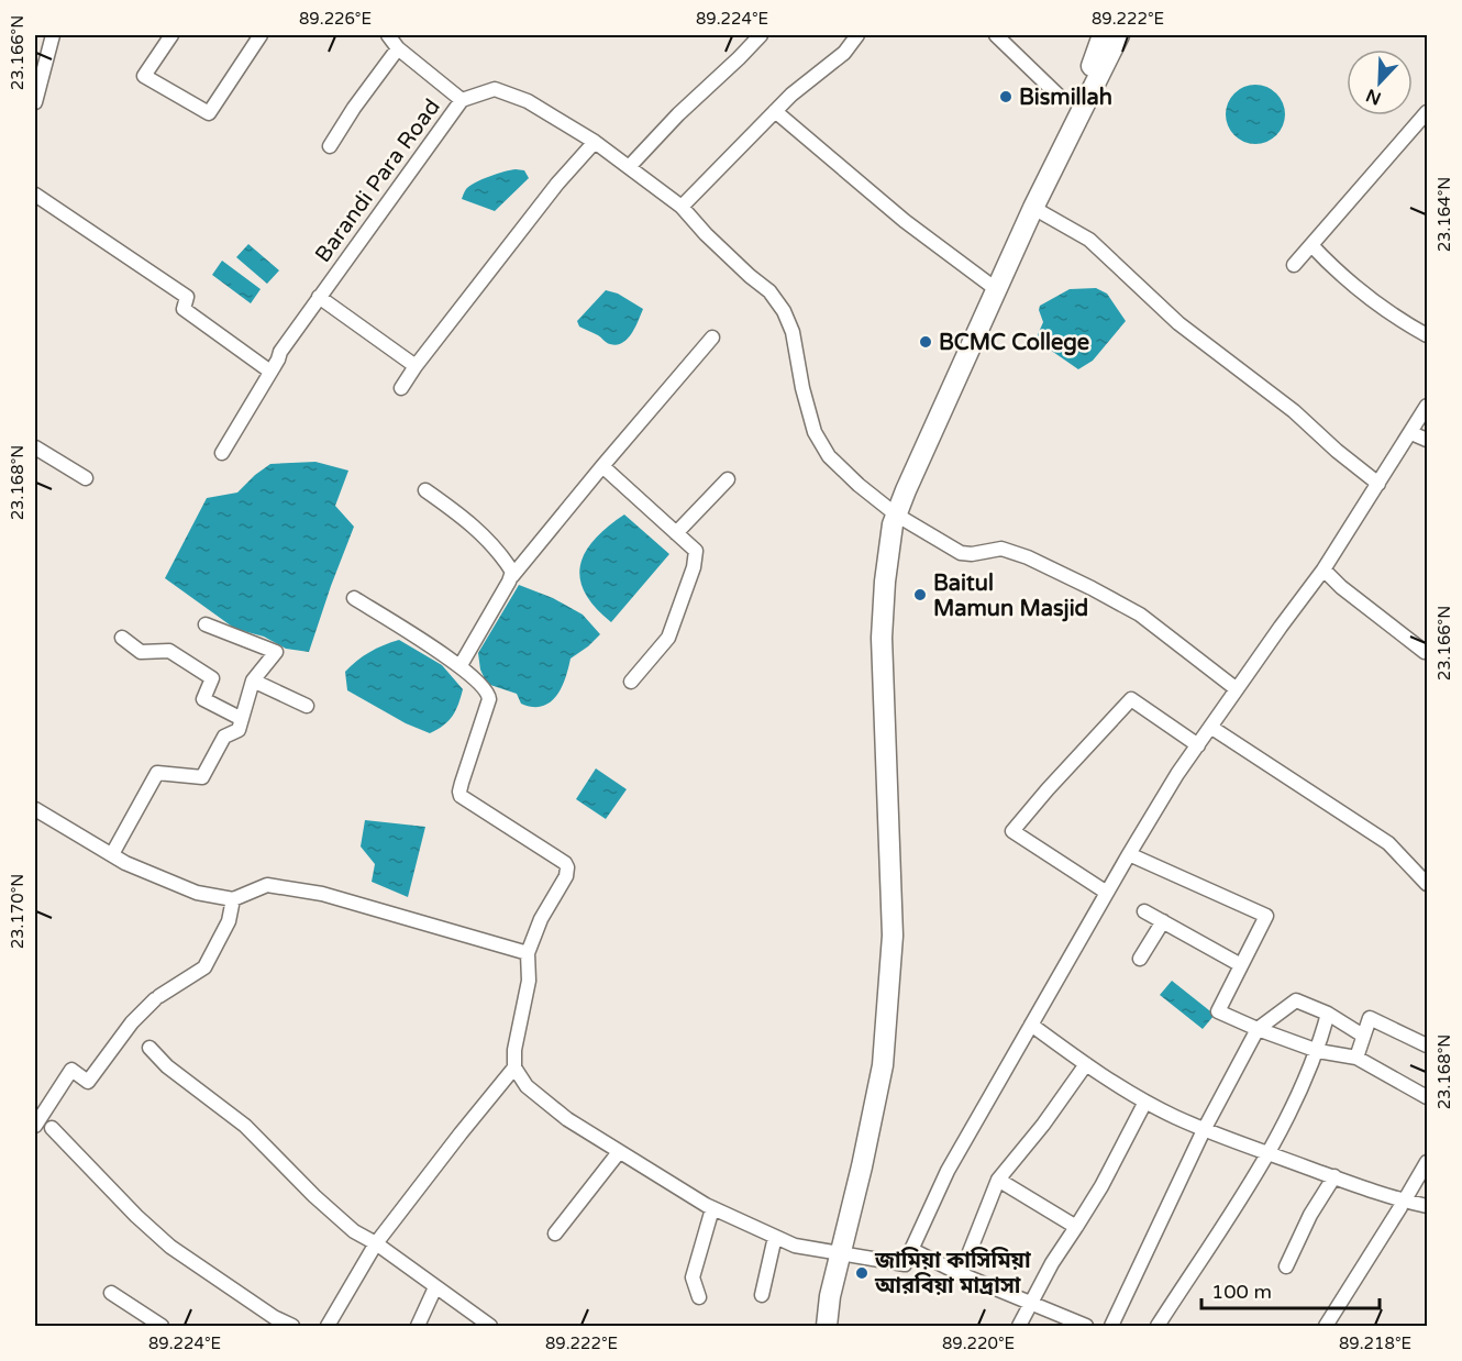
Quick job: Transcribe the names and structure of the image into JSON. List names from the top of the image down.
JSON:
{
  "streets": {
    "street": ["Barandi Para Road"]
  },
  "places": [
    "Bismillah",
    "BCMC College",
    "Baitul Mamun Masjid",
    "জামিয়া কাসিমিয়া আরবিয়া মাদ্রাসা"
  ],
  "scale_bar": "100 m",
  "north": "bottom left",
  "coordinates": [
    "89.226°E",
    "89.224°E",
    "89.222°E",
    "23.166°N",
    "23.164°N",
    "23.168°N",
    "23.170°N",
    "89.220°E",
    "89.218°E"
  ]
}
